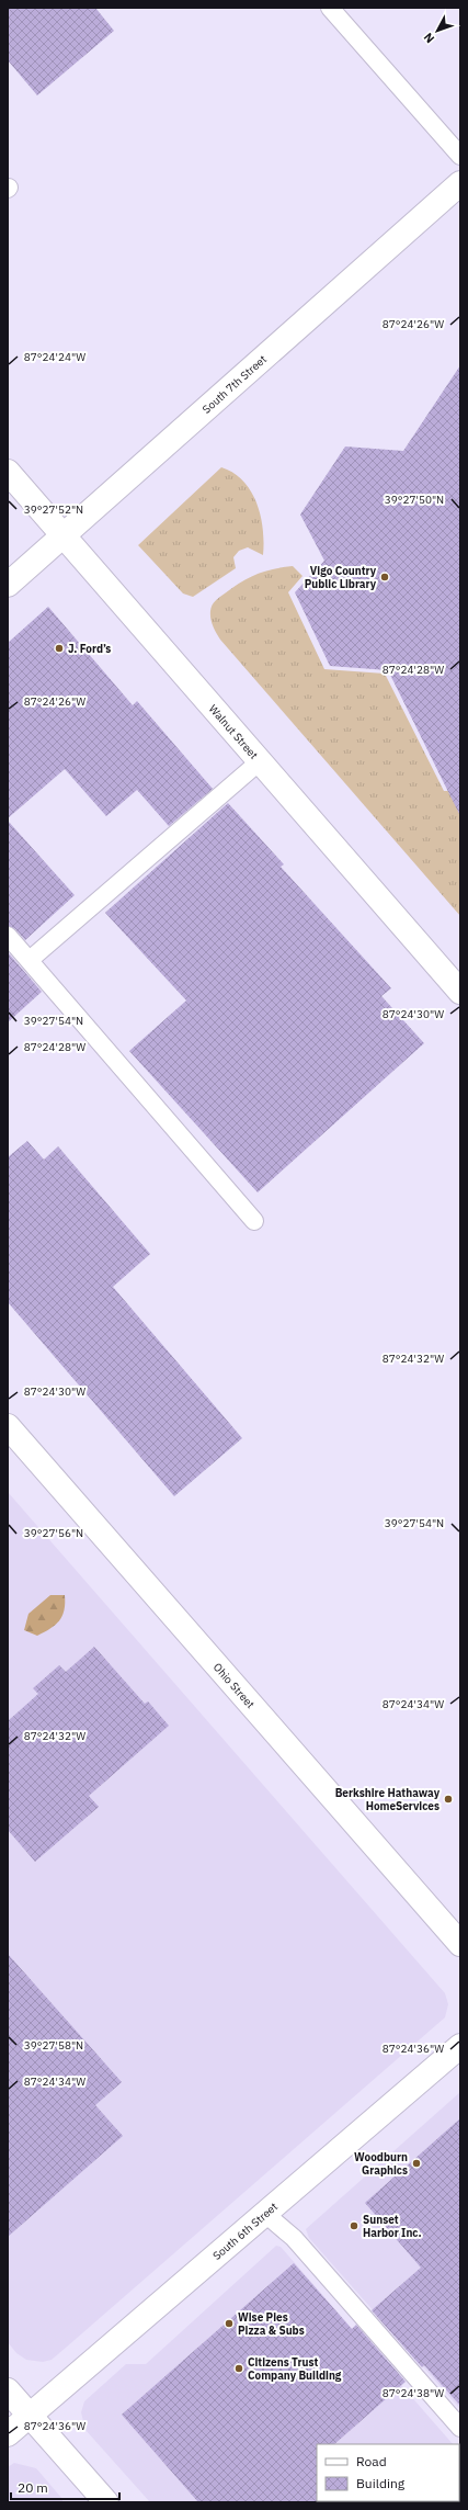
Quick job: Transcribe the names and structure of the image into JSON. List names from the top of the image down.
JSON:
{
  "streets": {
    "street": [
      "South 7th Street",
      "Walnut Street",
      "Ohio Street",
      "South 6th Street"
    ]
  },
  "crossings": [
    ["South 7th Street", "Walnut Street"]
  ],
  "places": [
    "Vigo Country Public Library",
    "J. Ford’s",
    "Berkshire Hathaway HomeServices",
    "Woodburn Graphics",
    "Sunset Harbor Inc.",
    "Wise Pies Pizza & Subs",
    "Citizens Trust Company Building"
  ],
  "legend": ["Road", "Building"],
  "scale_bar": "20 m",
  "north": "bottom left",
  "coordinates": [
    "87°24'26\"W",
    "87°24'24\"W",
    "39°27'50\"N",
    "39°27'52\"N",
    "87°24'28\"W",
    "87°24'30\"W",
    "39°27'54\"N",
    "87°24'32\"W",
    "39°27'56\"N",
    "87°24'34\"W",
    "39°27'58\"N",
    "87°24'36\"W",
    "87°24'38\"W"
  ]
}
